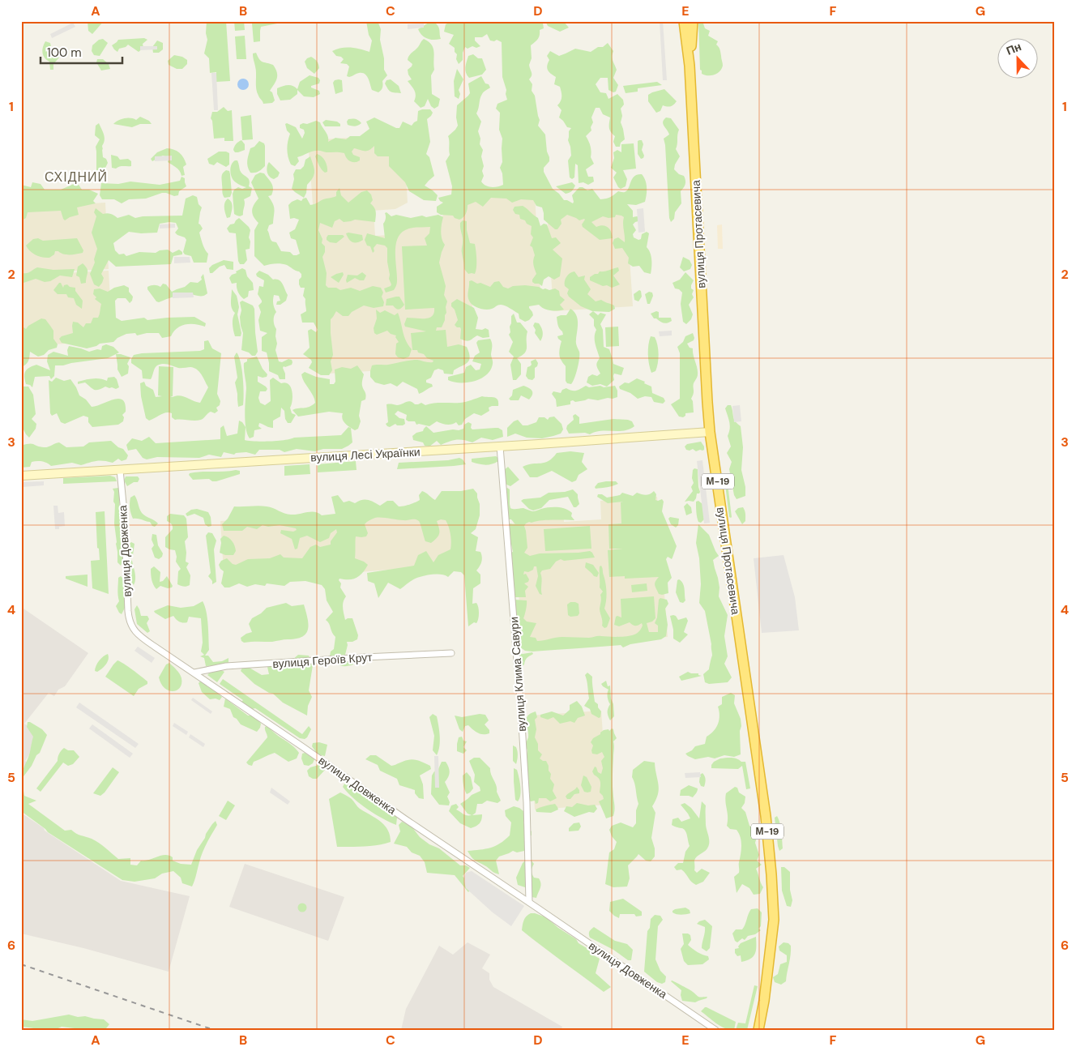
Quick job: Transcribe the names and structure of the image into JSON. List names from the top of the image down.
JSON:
{
  "streets": {
    "highway": ["вулиця Протасевича", "М-19"],
    "main road": ["вулиця Лесі Українки"],
    "street": ["вулиця Довженка", "вулиця Героїв Крут", "вулиця Клима Савури"]
  },
  "crossings": [
    ["вулиця Протасевича", "вулиця Лесі Українки"],
    ["вулиця Лесі Українки", "вулиця Довженка"],
    ["вулиця Лесі Українки", "вулиця Клима Савури"],
    ["вулиця Довженка", "вулиця Героїв Крут"],
    ["вулиця Довженка", "вулиця Клима Савури"]
  ],
  "districts": ["СХІДНИЙ"],
  "scale_bar": "100 m",
  "north": "top",
  "grid": {
    "columns": [
      "A",
      "B",
      "C",
      "D",
      "E",
      "F",
      "G"
    ],
    "rows": [
      "1",
      "2",
      "3",
      "4",
      "5",
      "6"
    ]
  }
}
